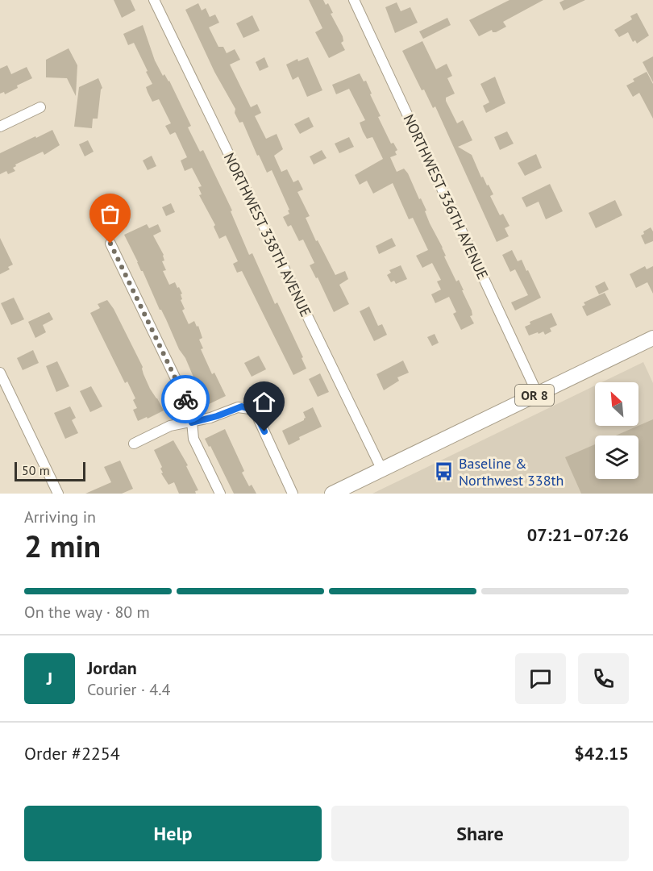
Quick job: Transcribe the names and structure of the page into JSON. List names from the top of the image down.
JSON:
{
  "streets": {
    "highway": ["OR 8"],
    "street": ["NORTHWEST 336TH AVENUE", "NORTHWEST 338TH AVENUE"]
  },
  "crossings": [
    ["NORTHWEST 336TH AVENUE", "OR 8"],
    ["NORTHWEST 338TH AVENUE", "OR 8"]
  ],
  "places": {
    "bus stop": ["Baseline & Northwest 338th"]
  },
  "scale_bar": "50 m",
  "north": "top left",
  "page": {
    "scale": "50 m",
    "heading": ["2 min", "Arriving in", "07:21–07:26"],
    "panel": [
      "Jordan",
      "Courier · 4.4",
      "Order #2254",
      "$42.15"
    ],
    "bar": "On the way · 80 m",
    "round": "J",
    "buttons": ["Help", "Share"]
  }
}
